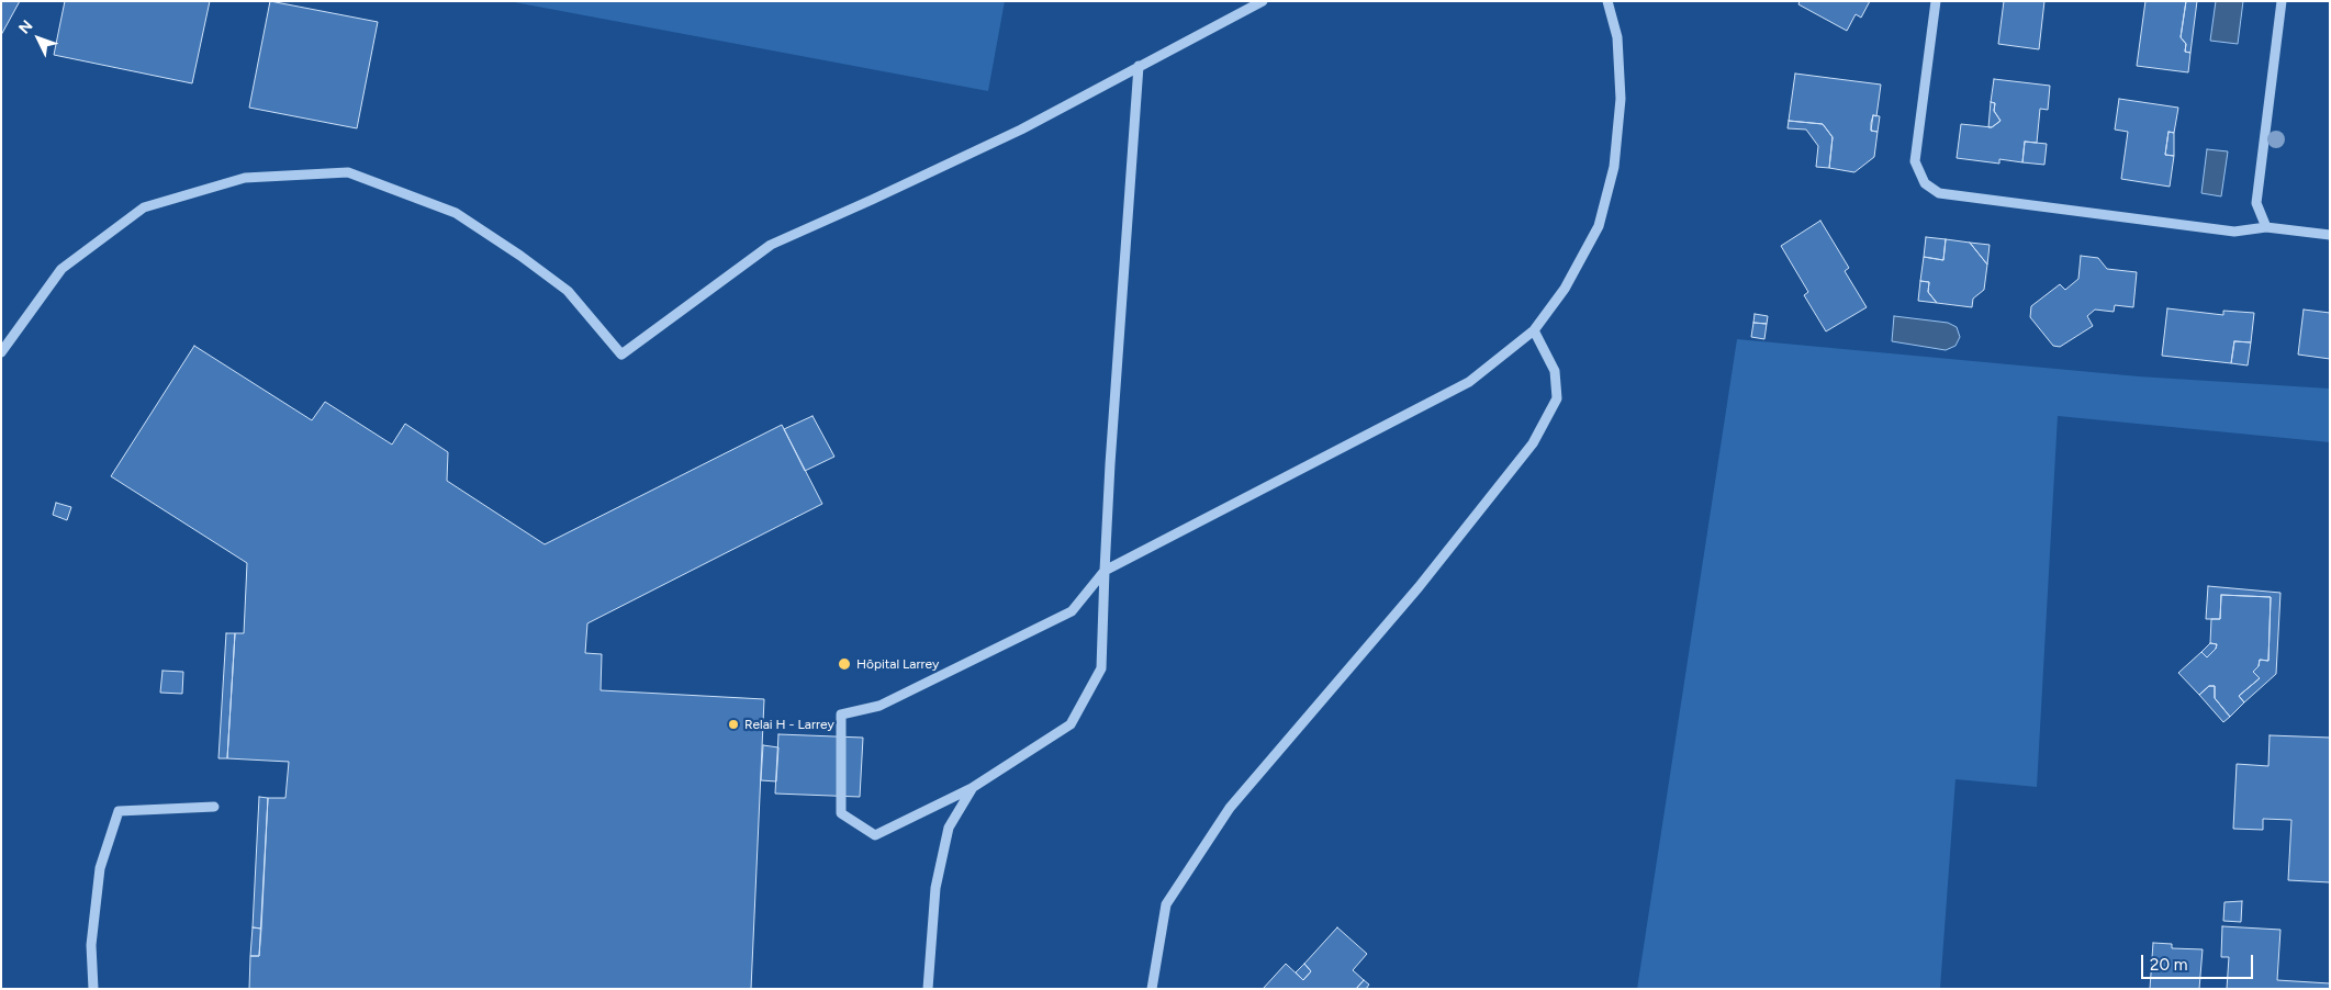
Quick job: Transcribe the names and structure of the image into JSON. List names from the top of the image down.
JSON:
{
  "places": ["Hôpital Larrey", "Relai H - Larrey"],
  "scale_bar": "20 m",
  "north": "top left"
}
